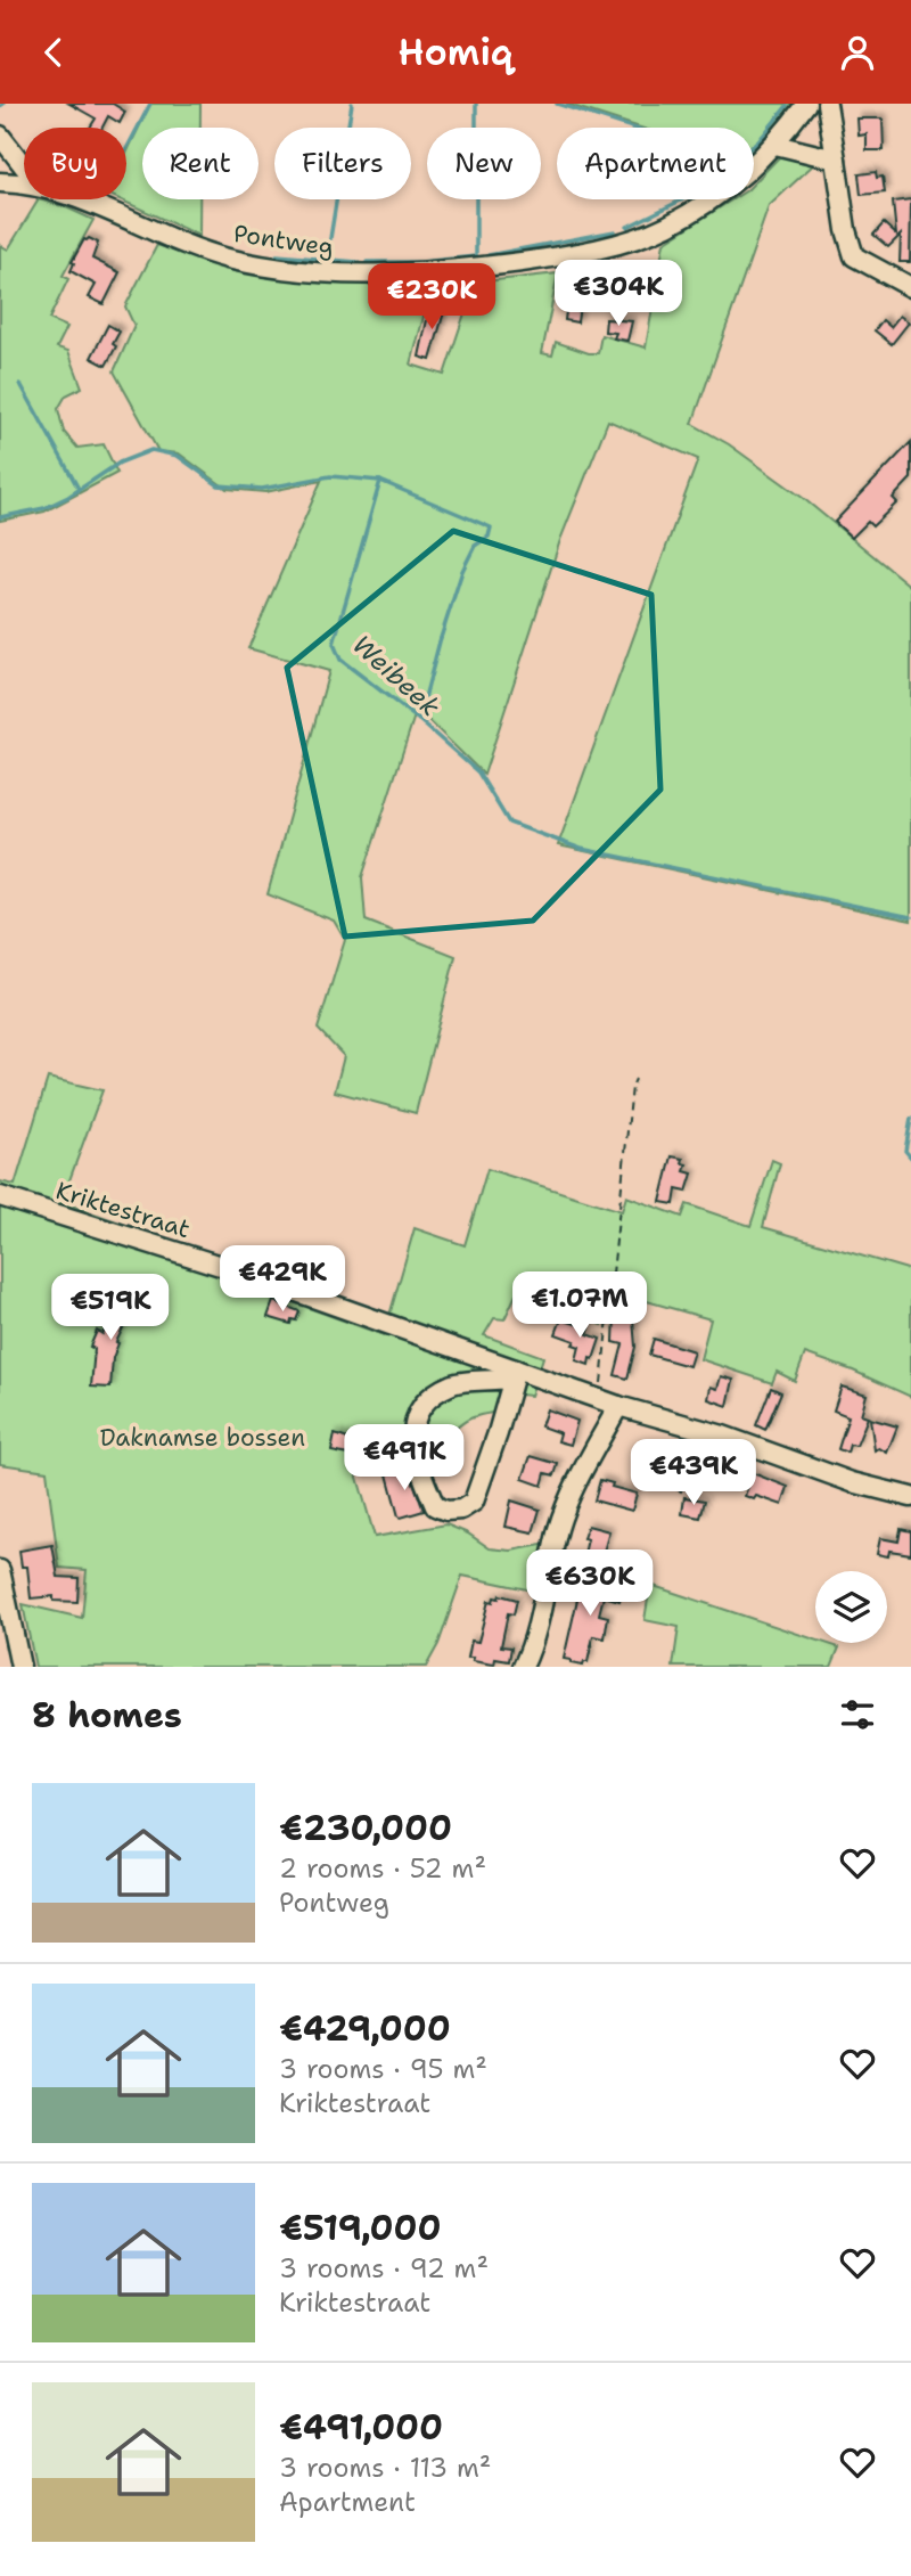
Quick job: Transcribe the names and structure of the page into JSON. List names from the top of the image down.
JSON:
{
  "streets": {
    "street": ["Pontweg", "Kriktestraat"]
  },
  "water": ["Weibeek"],
  "parks": ["Daknamse bossen"],
  "page": {
    "header": "Homiq",
    "chip": [
      "Buy",
      "Rent",
      "Filters",
      "New",
      "Apartment"
    ],
    "price": [
      "€304K",
      "€230K",
      "€429K",
      "€1.07M",
      "€519K",
      "€491K",
      "€439K",
      "€630K"
    ],
    "heading": "8 homes",
    "list": [
      {
        "name": "€230,000",
        "note": "2 rooms · 52 m² · Pontweg"
      },
      {
        "name": "€429,000",
        "note": "3 rooms · 95 m² · Kriktestraat"
      },
      {
        "name": "€519,000",
        "note": "3 rooms · 92 m² · Kriktestraat"
      },
      {
        "name": "€491,000",
        "note": "3 rooms · 113 m² · Apartment"
      }
    ]
  }
}
